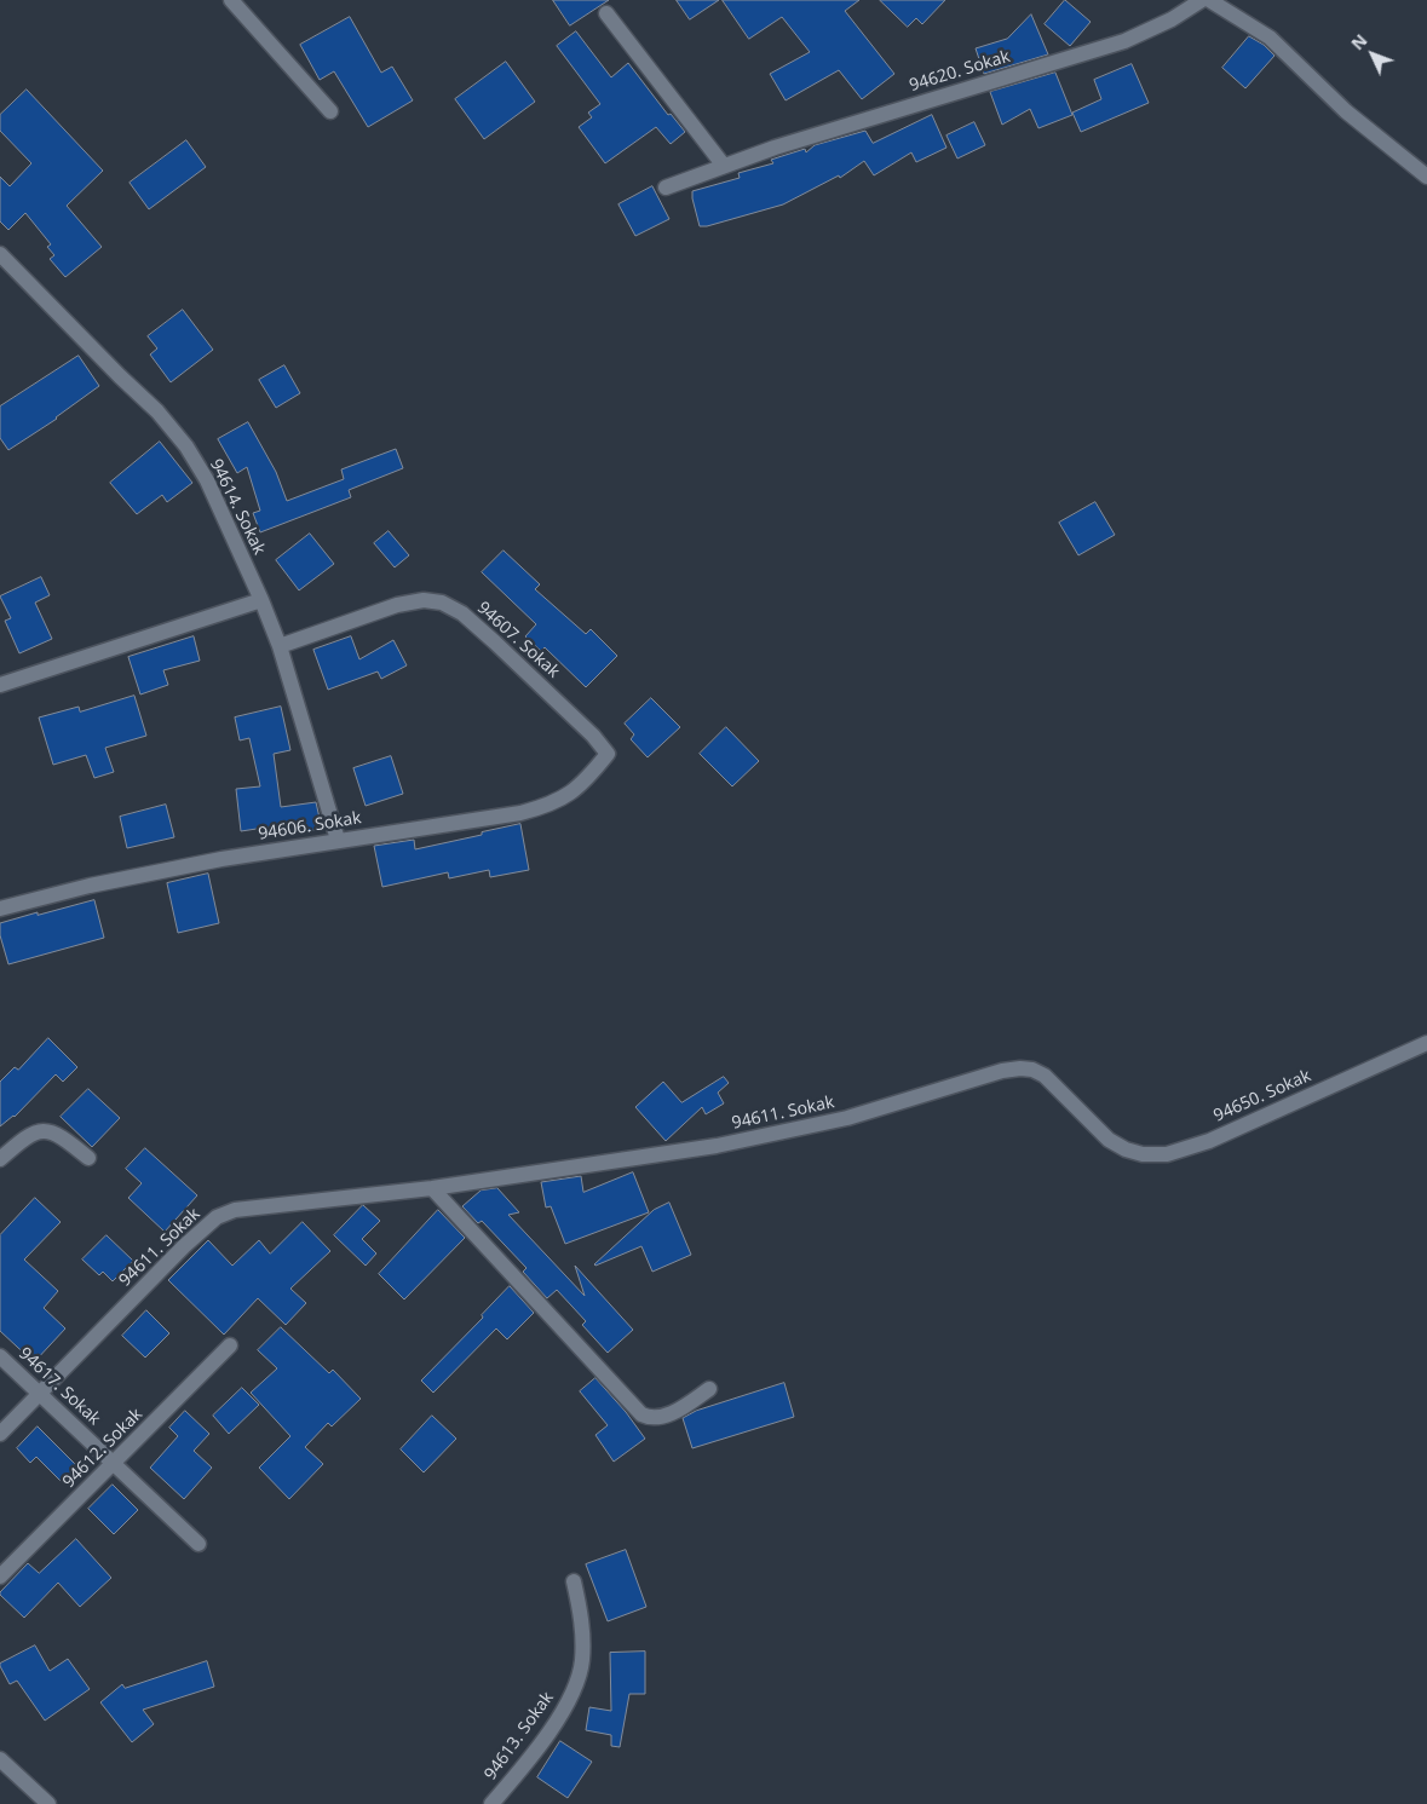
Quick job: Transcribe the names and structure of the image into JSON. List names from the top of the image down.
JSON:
{
  "streets": {
    "street": [
      "94620. Sokak",
      "94614. Sokak",
      "94607. Sokak",
      "94606. Sokak",
      "94650. Sokak",
      "94611. Sokak",
      "94617. Sokak",
      "94612. Sokak",
      "94613. Sokak"
    ]
  },
  "crossings": [
    ["94614. Sokak", "94607. Sokak"],
    ["94614. Sokak", "94606. Sokak"],
    ["94607. Sokak", "94606. Sokak"],
    ["94650. Sokak", "94611. Sokak"],
    ["94611. Sokak", "94617. Sokak"],
    ["94617. Sokak", "94612. Sokak"]
  ],
  "north": "top left"
}
